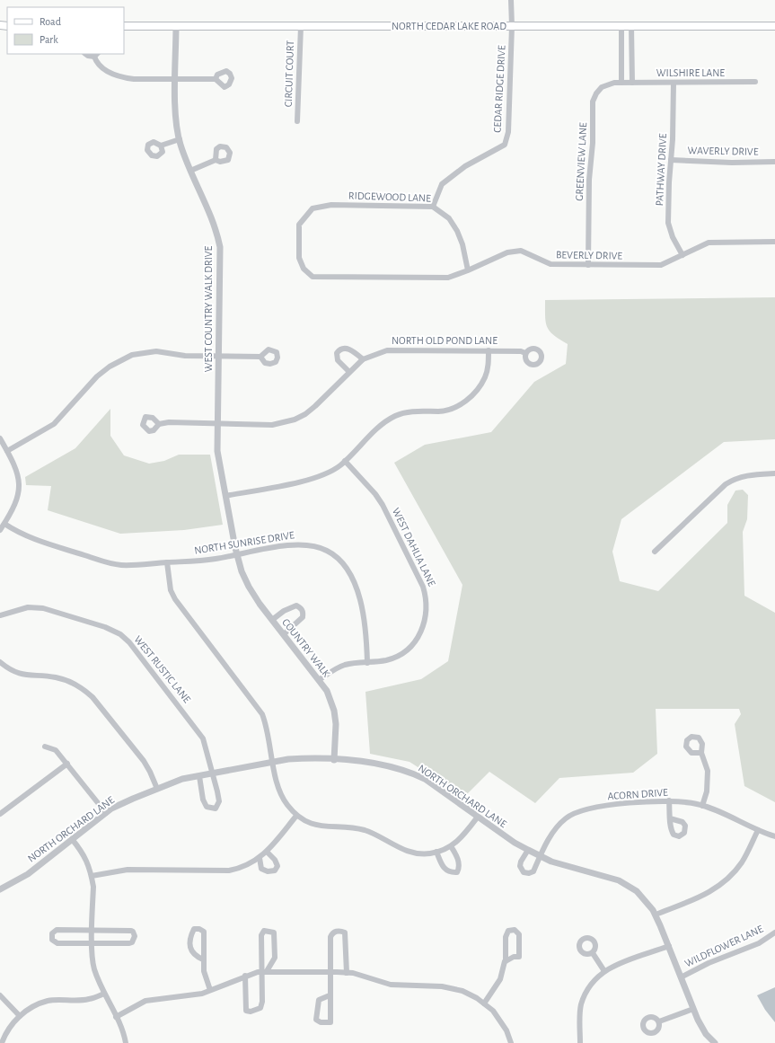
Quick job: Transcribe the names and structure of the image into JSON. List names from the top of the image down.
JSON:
{
  "streets": {
    "main road": ["NORTH CEDAR LAKE ROAD"],
    "street": [
      "WILSHIRE LANE",
      "CIRCUIT COURT",
      "CEDAR RIDGE DRIVE",
      "WAVERLY DRIVE",
      "GREENVIEW LANE",
      "PATHWAY DRIVE",
      "RIDGEWOOD LANE",
      "BEVERLY DRIVE",
      "WEST COUNTRY WALK DRIVE",
      "NORTH OLD POND LANE",
      "NORTH SUNRISE DRIVE",
      "WEST DAHLIA LANE",
      "COUNTRY WALK",
      "WEST RUSTIC LANE",
      "ACORN DRIVE",
      "NORTH ORCHARD LANE",
      "WILDFLOWER LANE"
    ]
  },
  "crossings": [
    ["NORTH CEDAR LAKE ROAD", "CIRCUIT COURT"],
    ["NORTH CEDAR LAKE ROAD", "CEDAR RIDGE DRIVE"],
    ["NORTH CEDAR LAKE ROAD", "WEST COUNTRY WALK DRIVE"],
    ["WILSHIRE LANE", "GREENVIEW LANE"],
    ["WILSHIRE LANE", "PATHWAY DRIVE"],
    ["CEDAR RIDGE DRIVE", "RIDGEWOOD LANE"],
    ["WAVERLY DRIVE", "PATHWAY DRIVE"],
    ["GREENVIEW LANE", "BEVERLY DRIVE"],
    ["PATHWAY DRIVE", "BEVERLY DRIVE"],
    ["RIDGEWOOD LANE", "BEVERLY DRIVE"],
    ["WEST COUNTRY WALK DRIVE", "NORTH OLD POND LANE"],
    ["WEST COUNTRY WALK DRIVE", "NORTH SUNRISE DRIVE"],
    ["WEST COUNTRY WALK DRIVE", "COUNTRY WALK"],
    ["NORTH SUNRISE DRIVE", "WEST DAHLIA LANE"],
    ["NORTH SUNRISE DRIVE", "COUNTRY WALK"],
    ["WEST DAHLIA LANE", "COUNTRY WALK"],
    ["COUNTRY WALK", "NORTH ORCHARD LANE"],
    ["WEST RUSTIC LANE", "NORTH ORCHARD LANE"],
    ["ACORN DRIVE", "NORTH ORCHARD LANE"],
    ["NORTH ORCHARD LANE", "WILDFLOWER LANE"]
  ],
  "legend": ["Road", "Park"]
}
